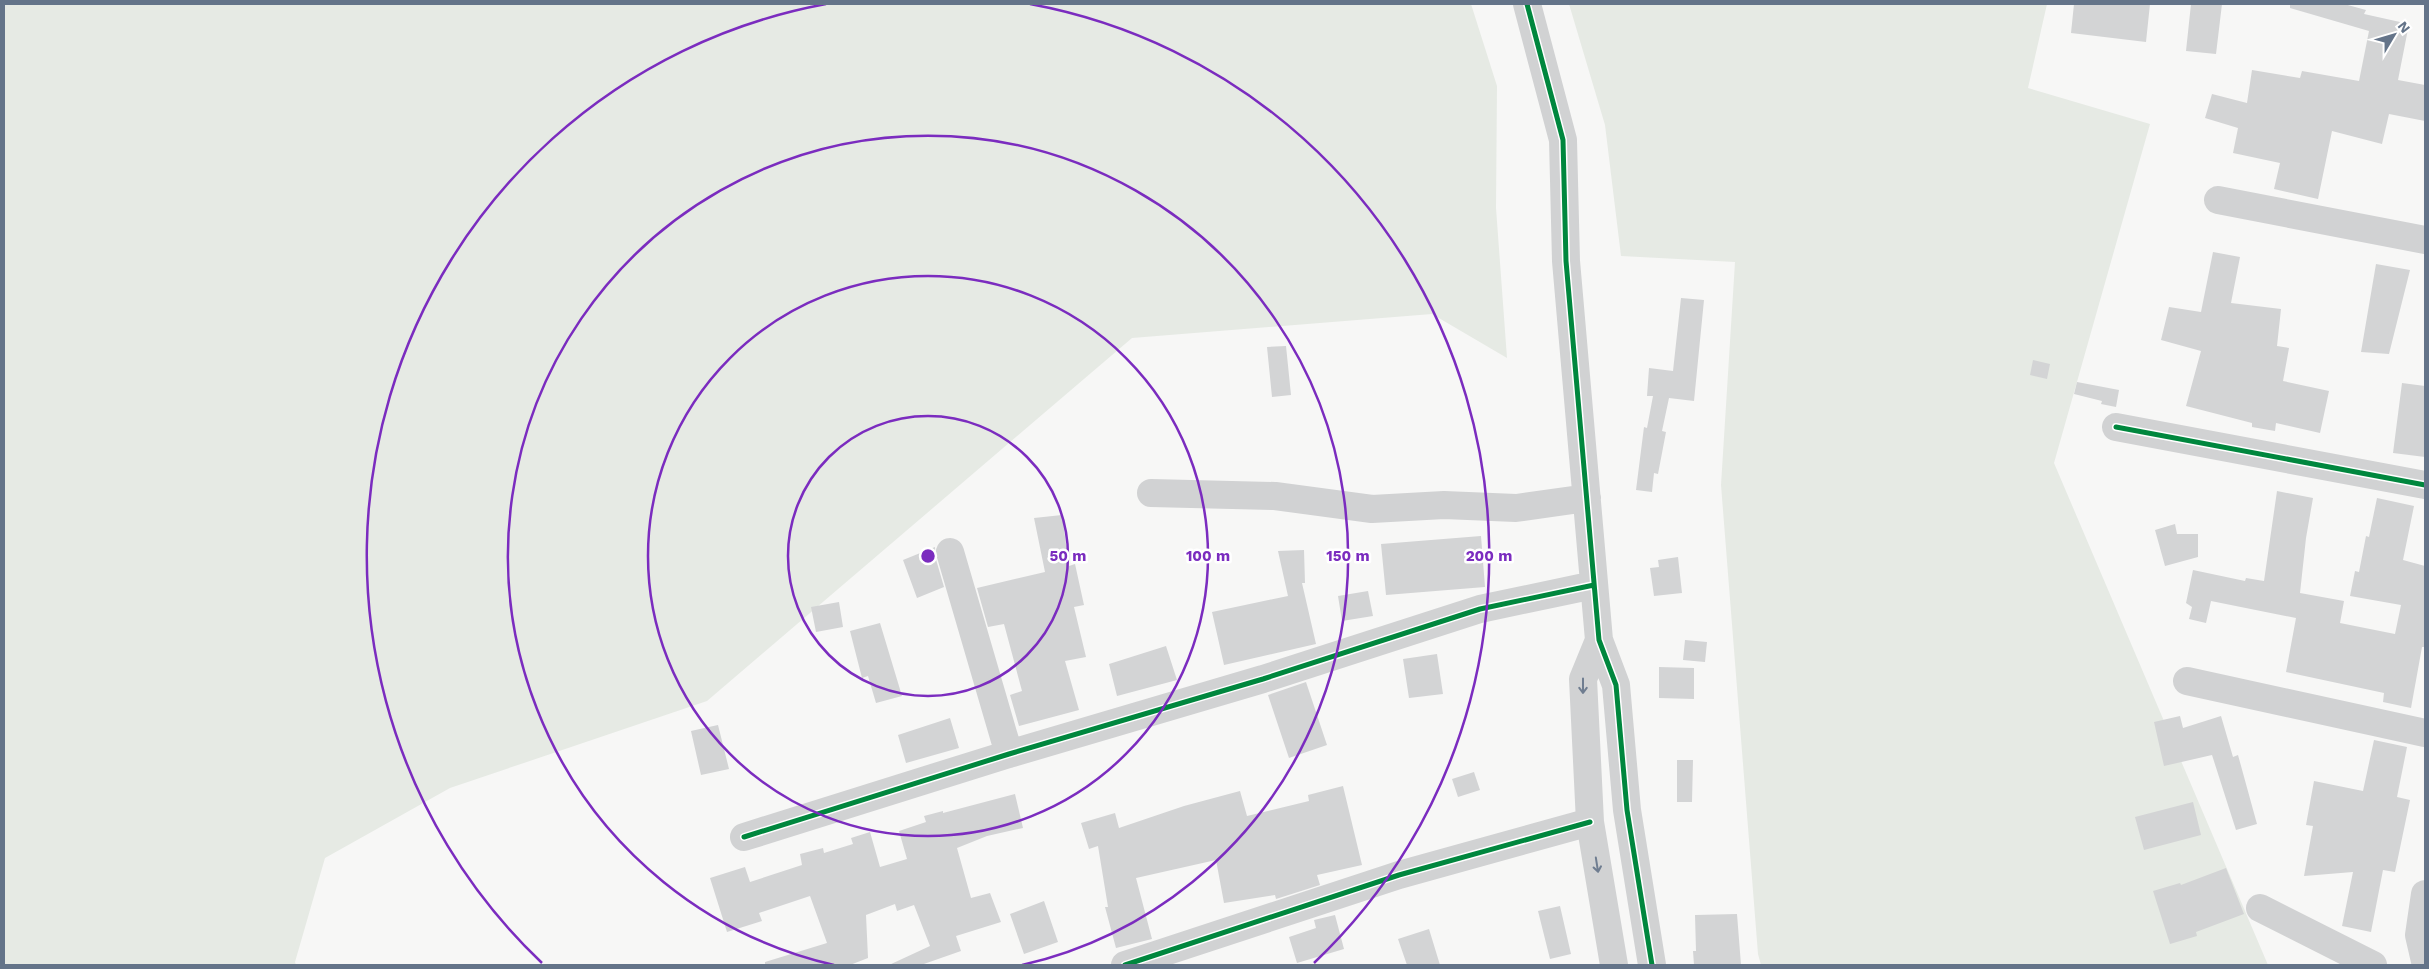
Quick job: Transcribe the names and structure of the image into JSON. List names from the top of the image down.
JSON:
{
  "north": "top right",
  "rings": [
    "50 m",
    "100 m",
    "150 m",
    "200 m"
  ]
}
